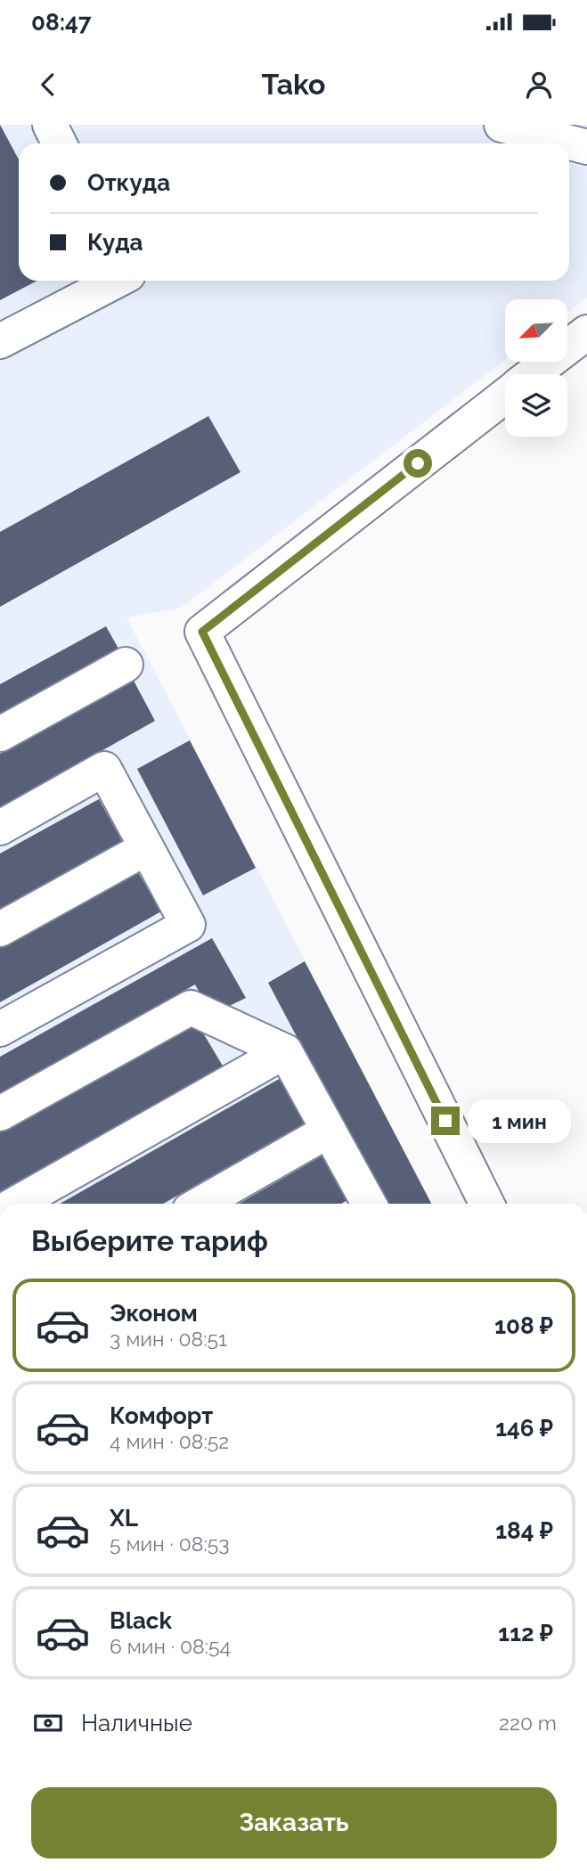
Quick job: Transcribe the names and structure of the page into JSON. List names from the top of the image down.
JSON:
{
  "north": "bottom left",
  "page": {
    "status": "08:47",
    "header": "Tako",
    "banner": ["Откуда", "Куда"],
    "bubble": "1 мин",
    "heading": "Выберите тариф",
    "list": [
      {
        "name": "Эконом",
        "note": "3 мин · 08:51",
        "value": "108 ₽"
      },
      {
        "name": "Комфорт",
        "note": "4 мин · 08:52",
        "value": "146 ₽"
      },
      {
        "name": "XL",
        "note": "5 мин · 08:53",
        "value": "184 ₽"
      },
      {
        "name": "Black",
        "note": "6 мин · 08:54",
        "value": "112 ₽"
      }
    ],
    "pay": ["Наличные", "220 m"],
    "buttons": "Заказать"
  }
}
